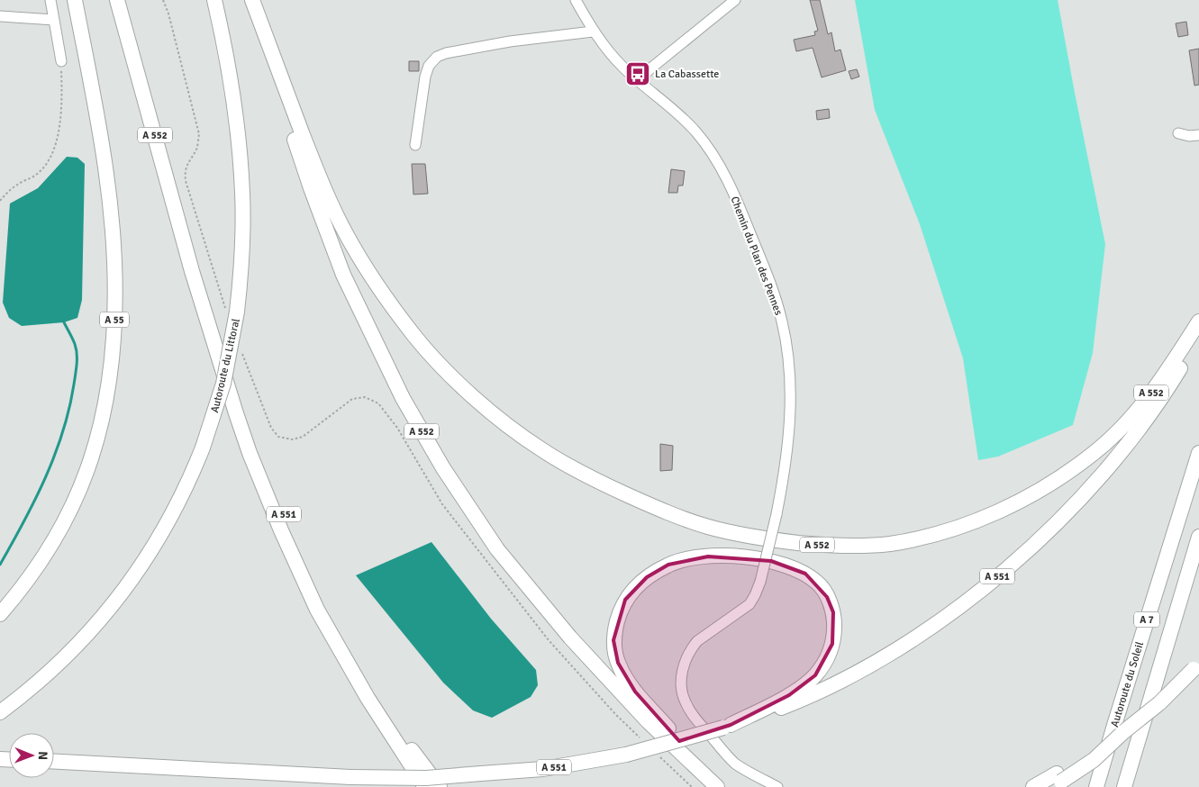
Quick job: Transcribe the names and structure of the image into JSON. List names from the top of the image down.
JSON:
{
  "streets": {
    "highway": [
      "A 552",
      "A 55",
      "Autoroute du Littoral",
      "A 551",
      "A 7",
      "Autoroute du Soleil"
    ],
    "street": ["Chemin du Plan des Pennes"]
  },
  "crossings": [
    ["A 552", "A 551"]
  ],
  "places": {
    "bus stop": ["La Cabassette"]
  },
  "north": "right"
}
